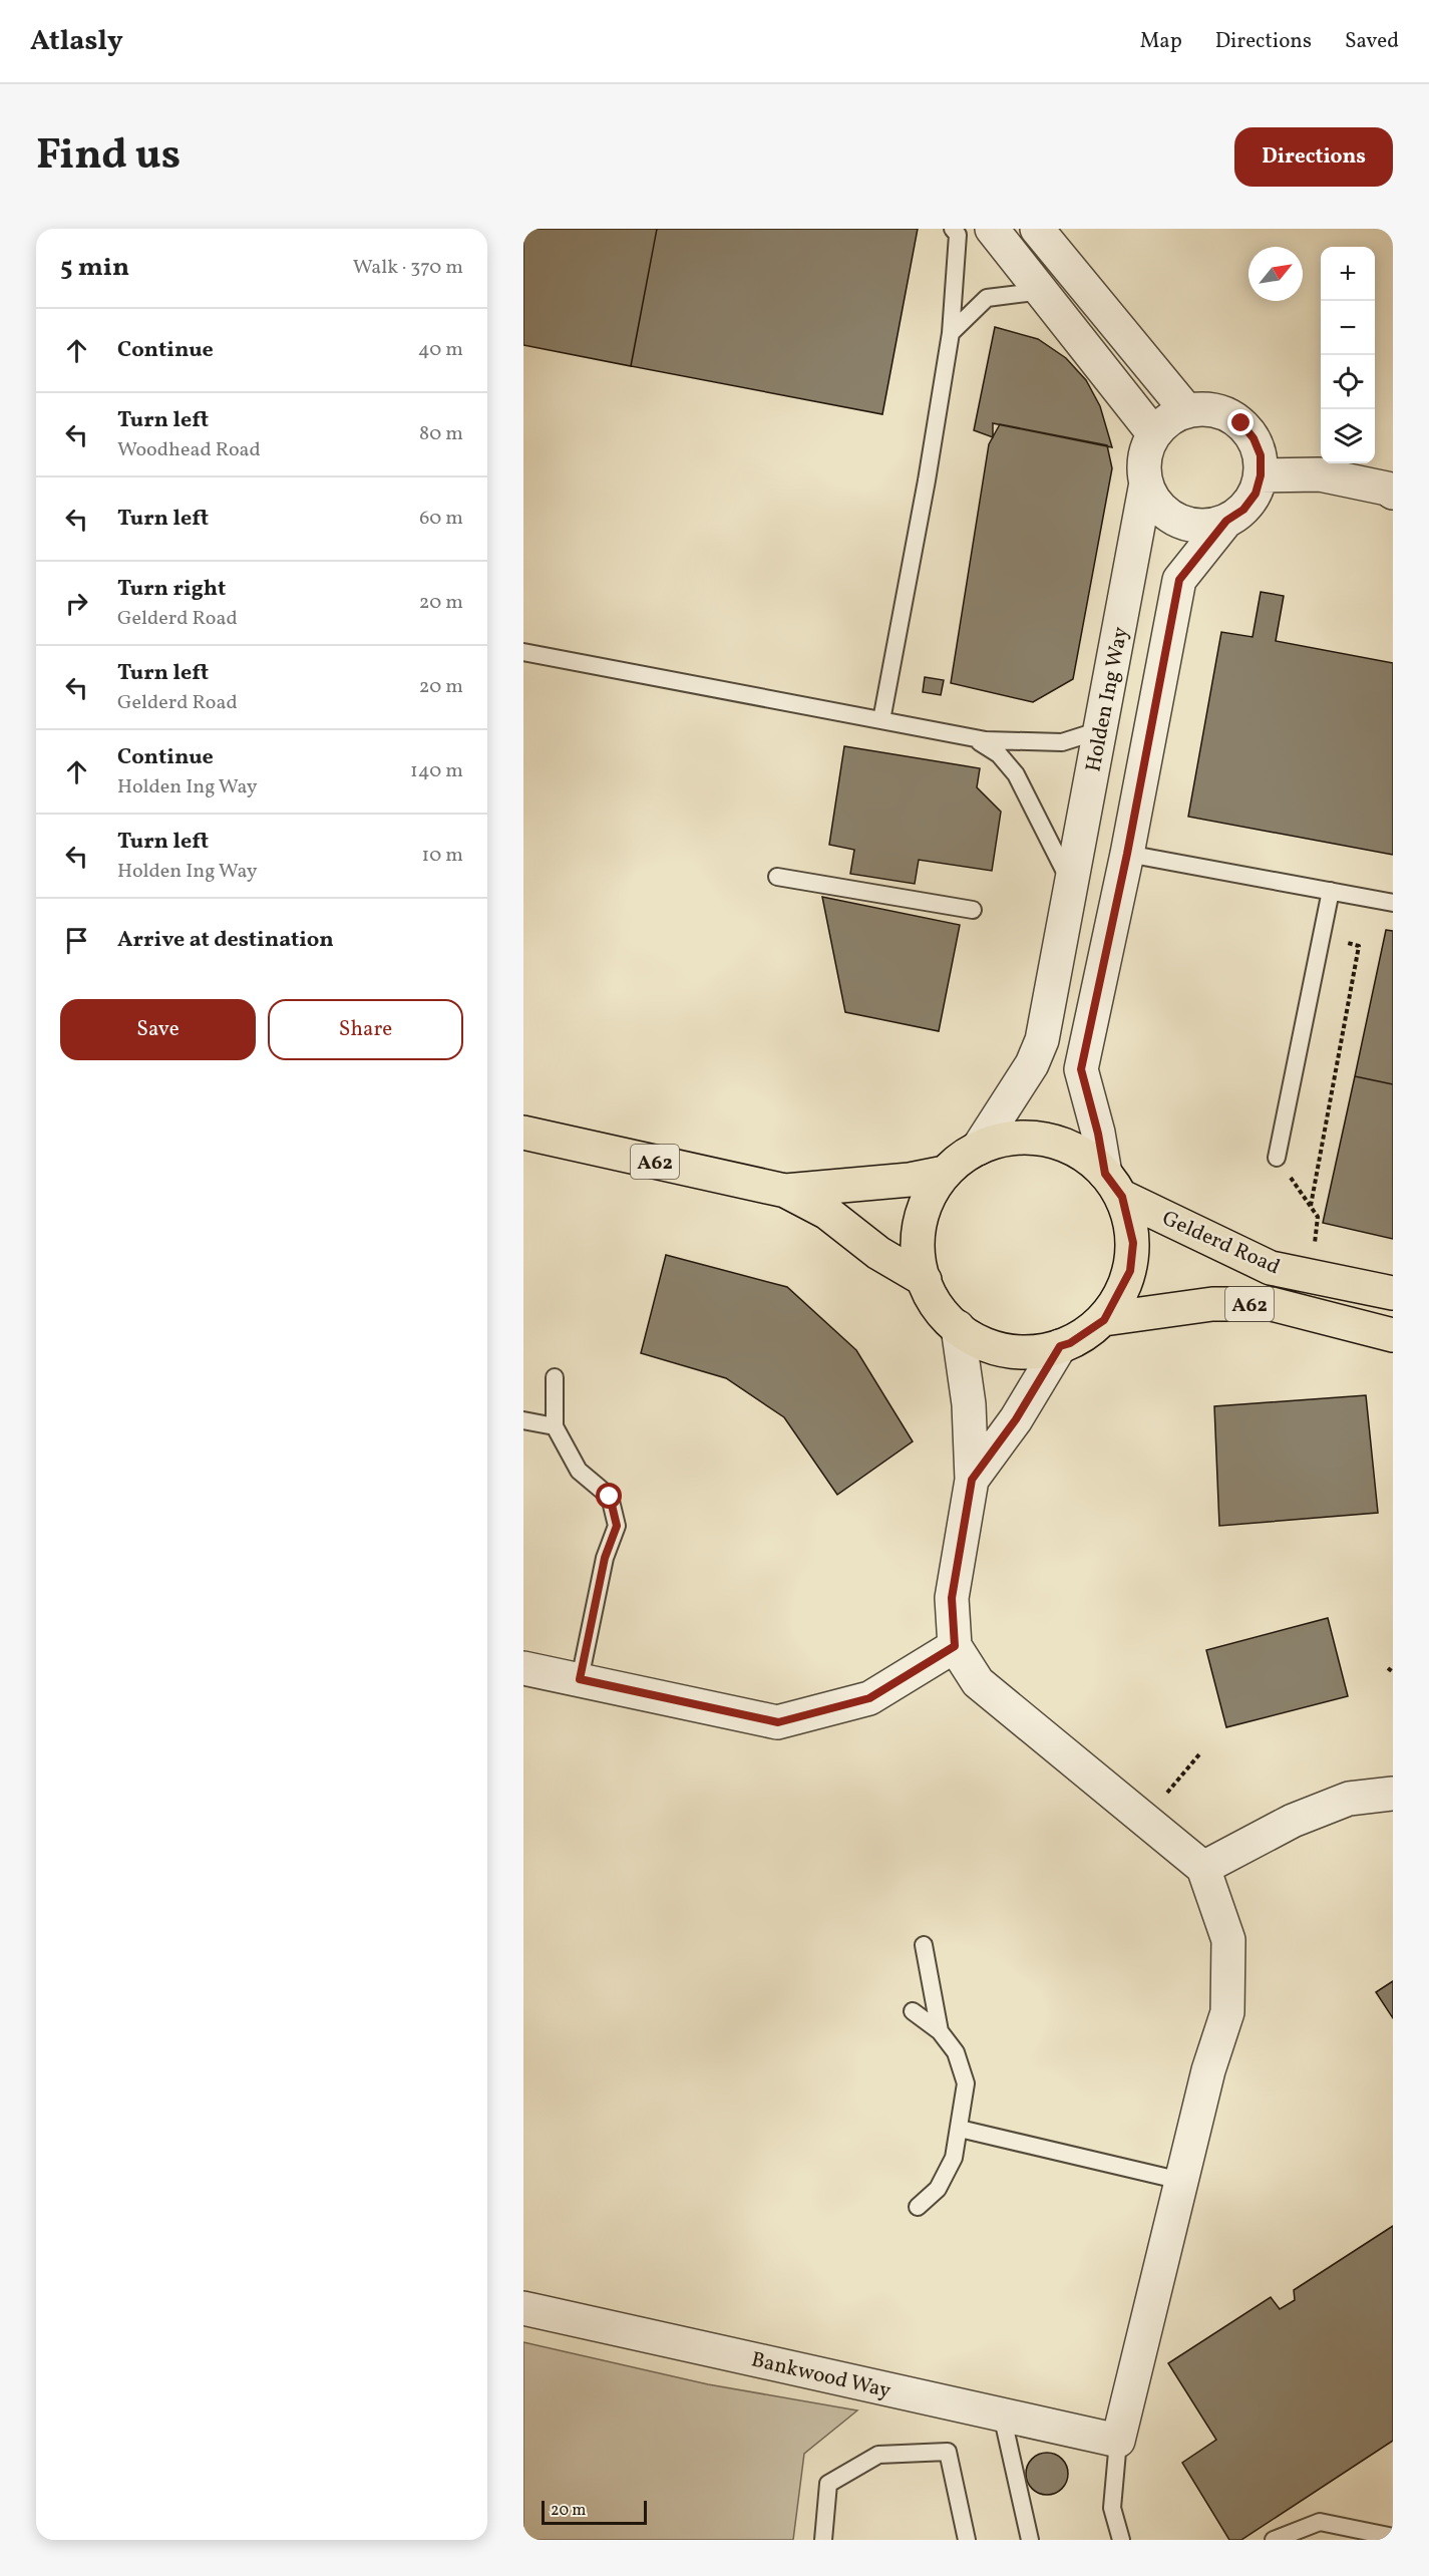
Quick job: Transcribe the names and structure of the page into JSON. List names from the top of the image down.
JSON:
{
  "streets": {
    "main road": ["A62", "Gelderd Road"],
    "street": ["Holden Ing Way", "Bankwood Way"]
  },
  "crossings": [
    ["Holden Ing Way", "Gelderd Road"]
  ],
  "scale_bar": "20 m",
  "north": "top right",
  "page": {
    "header": "Atlasly",
    "nav": ["Map", "Directions", "Saved"],
    "title": "Find us",
    "buttons": [
      "Directions",
      ["Save", "Share"]
    ],
    "heading": ["5 min", "Walk · 370 m"],
    "map_buttons": ["+", "−"],
    "list": [
      ["Continue", "40 m"],
      ["Turn left", "Woodhead Road", "80 m"],
      ["Turn left", "60 m"],
      ["Turn right", "Gelderd Road", "20 m"],
      ["Turn left", "Gelderd Road", "20 m"],
      ["Continue", "Holden Ing Way", "140 m"],
      ["Turn left", "Holden Ing Way", "10 m"],
      "Arrive at destination"
    ],
    "scale": "20 m"
  }
}
